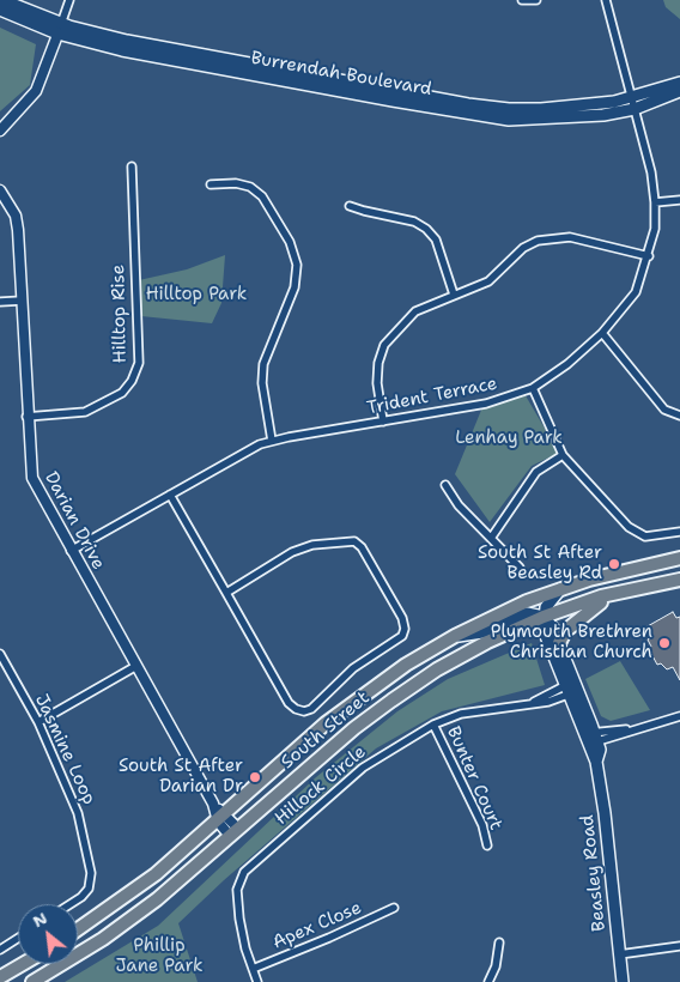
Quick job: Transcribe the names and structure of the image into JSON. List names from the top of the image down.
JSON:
{
  "streets": {
    "highway": ["South Street"],
    "main road": ["Burrendah Boulevard", "Beasley Road"],
    "street": [
      "Hilltop Rise",
      "Trident Terrace",
      "Darian Drive",
      "Jasmine Loop",
      "Bunter Court",
      "Hillock Circle",
      "Apex Close"
    ]
  },
  "crossings": [
    ["Burrendah Boulevard", "Trident Terrace"],
    ["Hilltop Rise", "Darian Drive"],
    ["Trident Terrace", "Darian Drive"],
    ["Darian Drive", "South Street"],
    ["South Street", "Beasley Road"],
    ["Bunter Court", "Hillock Circle"],
    ["Hillock Circle", "Beasley Road"],
    ["Hillock Circle", "Apex Close"]
  ],
  "parks": ["Hilltop Park", "Lenhay Park", "Phillip Jane Park"],
  "places": ["South St After Beasley Rd", "Plymouth Brethren Christian Church", "South St After Darian Dr"],
  "north": "top left"
}
